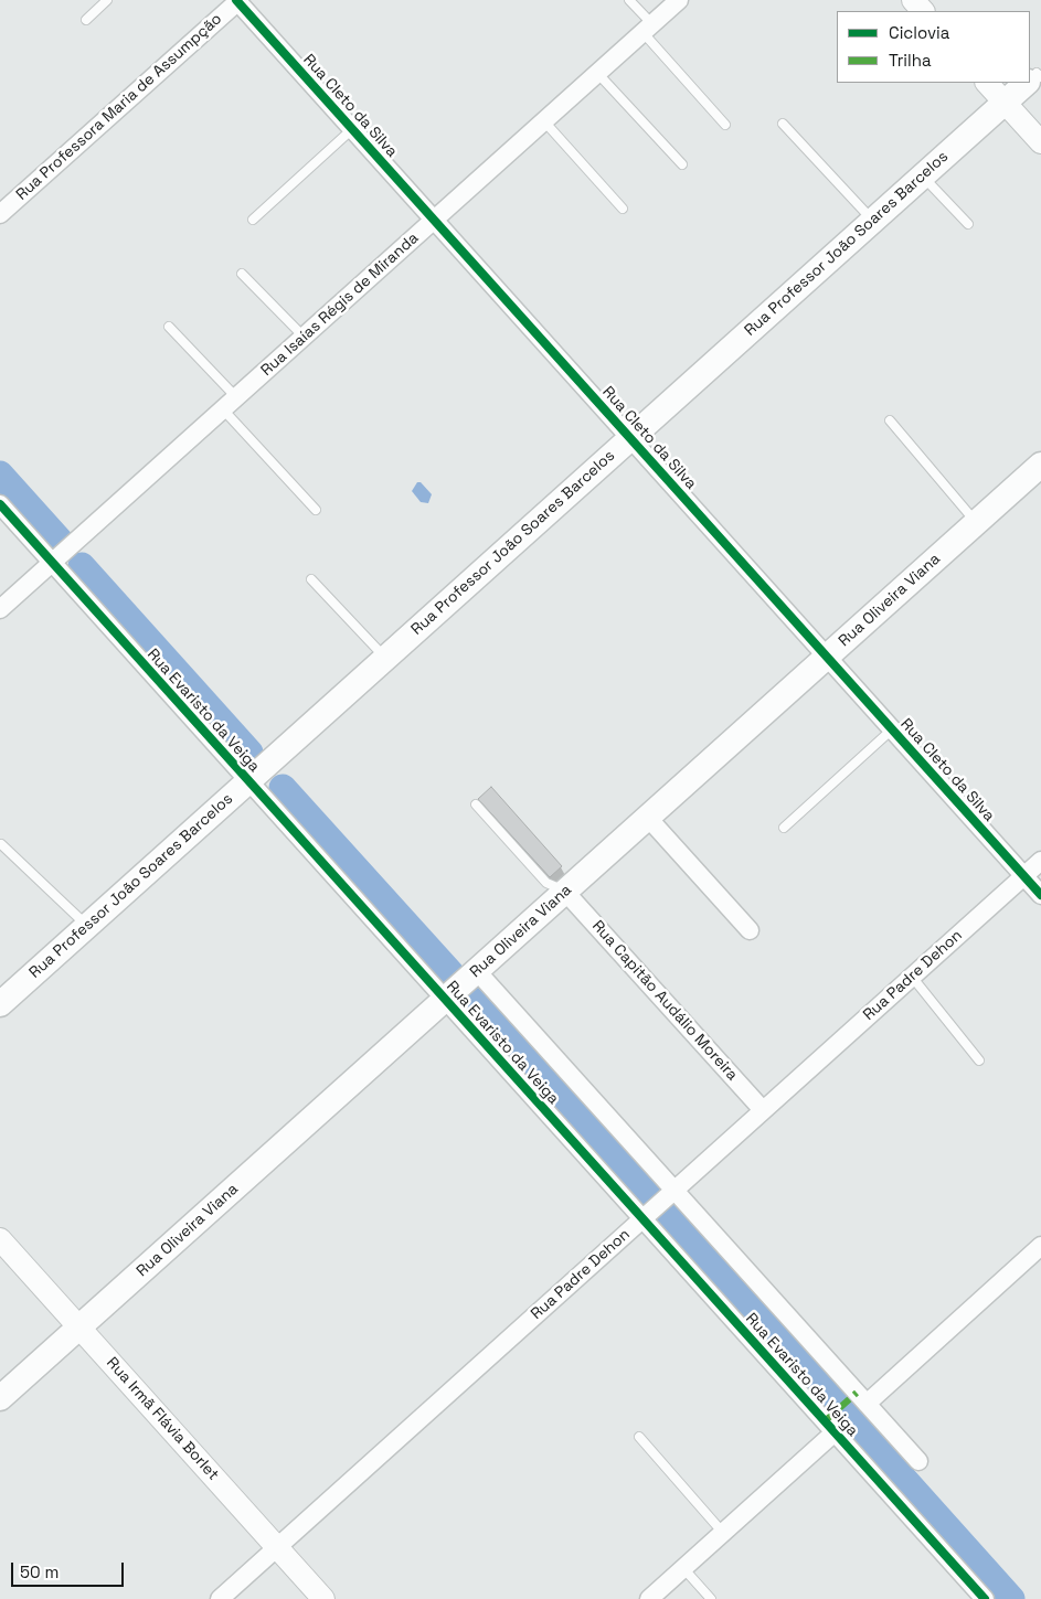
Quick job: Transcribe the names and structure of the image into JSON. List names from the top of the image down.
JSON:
{
  "streets": {
    "main road": ["Rua Professor João Soares Barcelos", "Rua Oliveira Viana"],
    "street": [
      "Rua Cleto da Silva",
      "Rua Professora Maria de Assumpção",
      "Rua Isaías Régis de Miranda",
      "Rua Evaristo da Veiga",
      "Rua Padre Dehon",
      "Rua Capitão Audálio Moreira",
      "Rua Irmã Flávia Borlet"
    ]
  },
  "crossings": [
    ["Rua Cleto da Silva", "Rua Professora Maria de Assumpção"],
    ["Rua Cleto da Silva", "Rua Professor João Soares Barcelos"],
    ["Rua Cleto da Silva", "Rua Isaías Régis de Miranda"],
    ["Rua Cleto da Silva", "Rua Oliveira Viana"],
    ["Rua Cleto da Silva", "Rua Padre Dehon"],
    ["Rua Professor João Soares Barcelos", "Rua Evaristo da Veiga"],
    ["Rua Isaías Régis de Miranda", "Rua Evaristo da Veiga"],
    ["Rua Oliveira Viana", "Rua Evaristo da Veiga"],
    ["Rua Oliveira Viana", "Rua Capitão Audálio Moreira"],
    ["Rua Oliveira Viana", "Rua Irmã Flávia Borlet"],
    ["Rua Evaristo da Veiga", "Rua Padre Dehon"],
    ["Rua Padre Dehon", "Rua Capitão Audálio Moreira"],
    ["Rua Padre Dehon", "Rua Irmã Flávia Borlet"]
  ],
  "legend": ["Ciclovia", "Trilha"],
  "scale_bar": "50 m"
}
